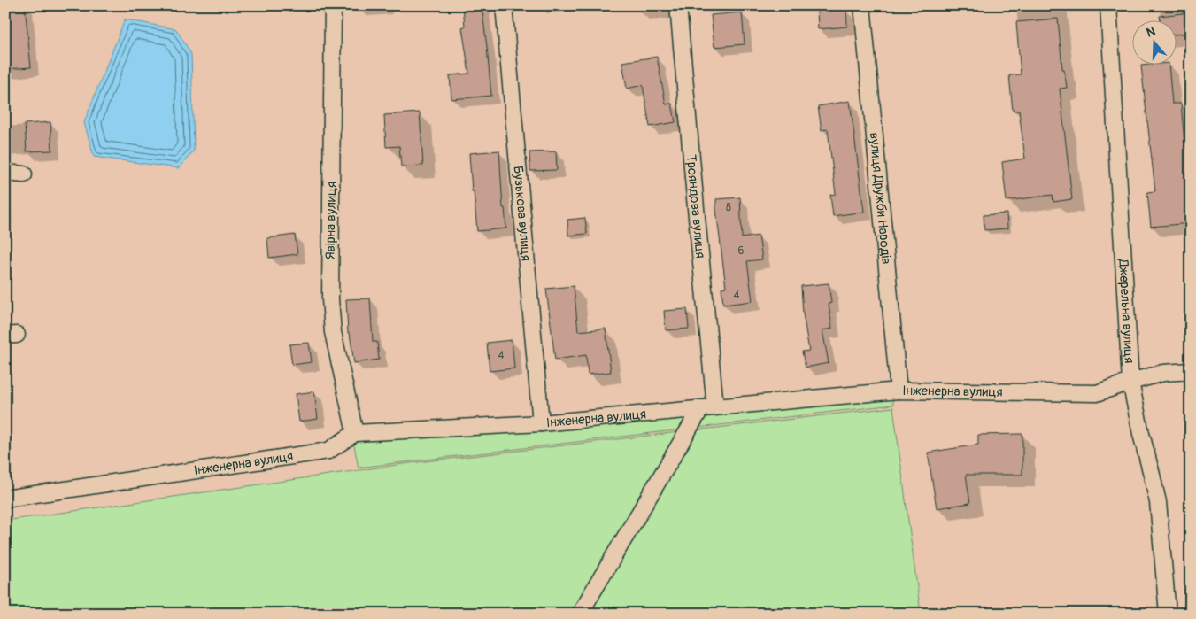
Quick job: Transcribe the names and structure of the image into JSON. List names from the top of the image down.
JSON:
{
  "streets": {
    "street": [
      "вулиця Дружби Народів",
      "Трояндова вулиця",
      "Бузькова вулиця",
      "Явірна вулиця",
      "Джерельна вулиця",
      "Інженерна вулиця"
    ]
  },
  "crossings": [
    ["вулиця Дружби Народів", "Інженерна вулиця"],
    ["Трояндова вулиця", "Інженерна вулиця"],
    ["Бузькова вулиця", "Інженерна вулиця"],
    ["Явірна вулиця", "Інженерна вулиця"],
    ["Джерельна вулиця", "Інженерна вулиця"]
  ],
  "house_numbers": [
    "8",
    "6",
    "4",
    "4"
  ],
  "north": "top"
}
